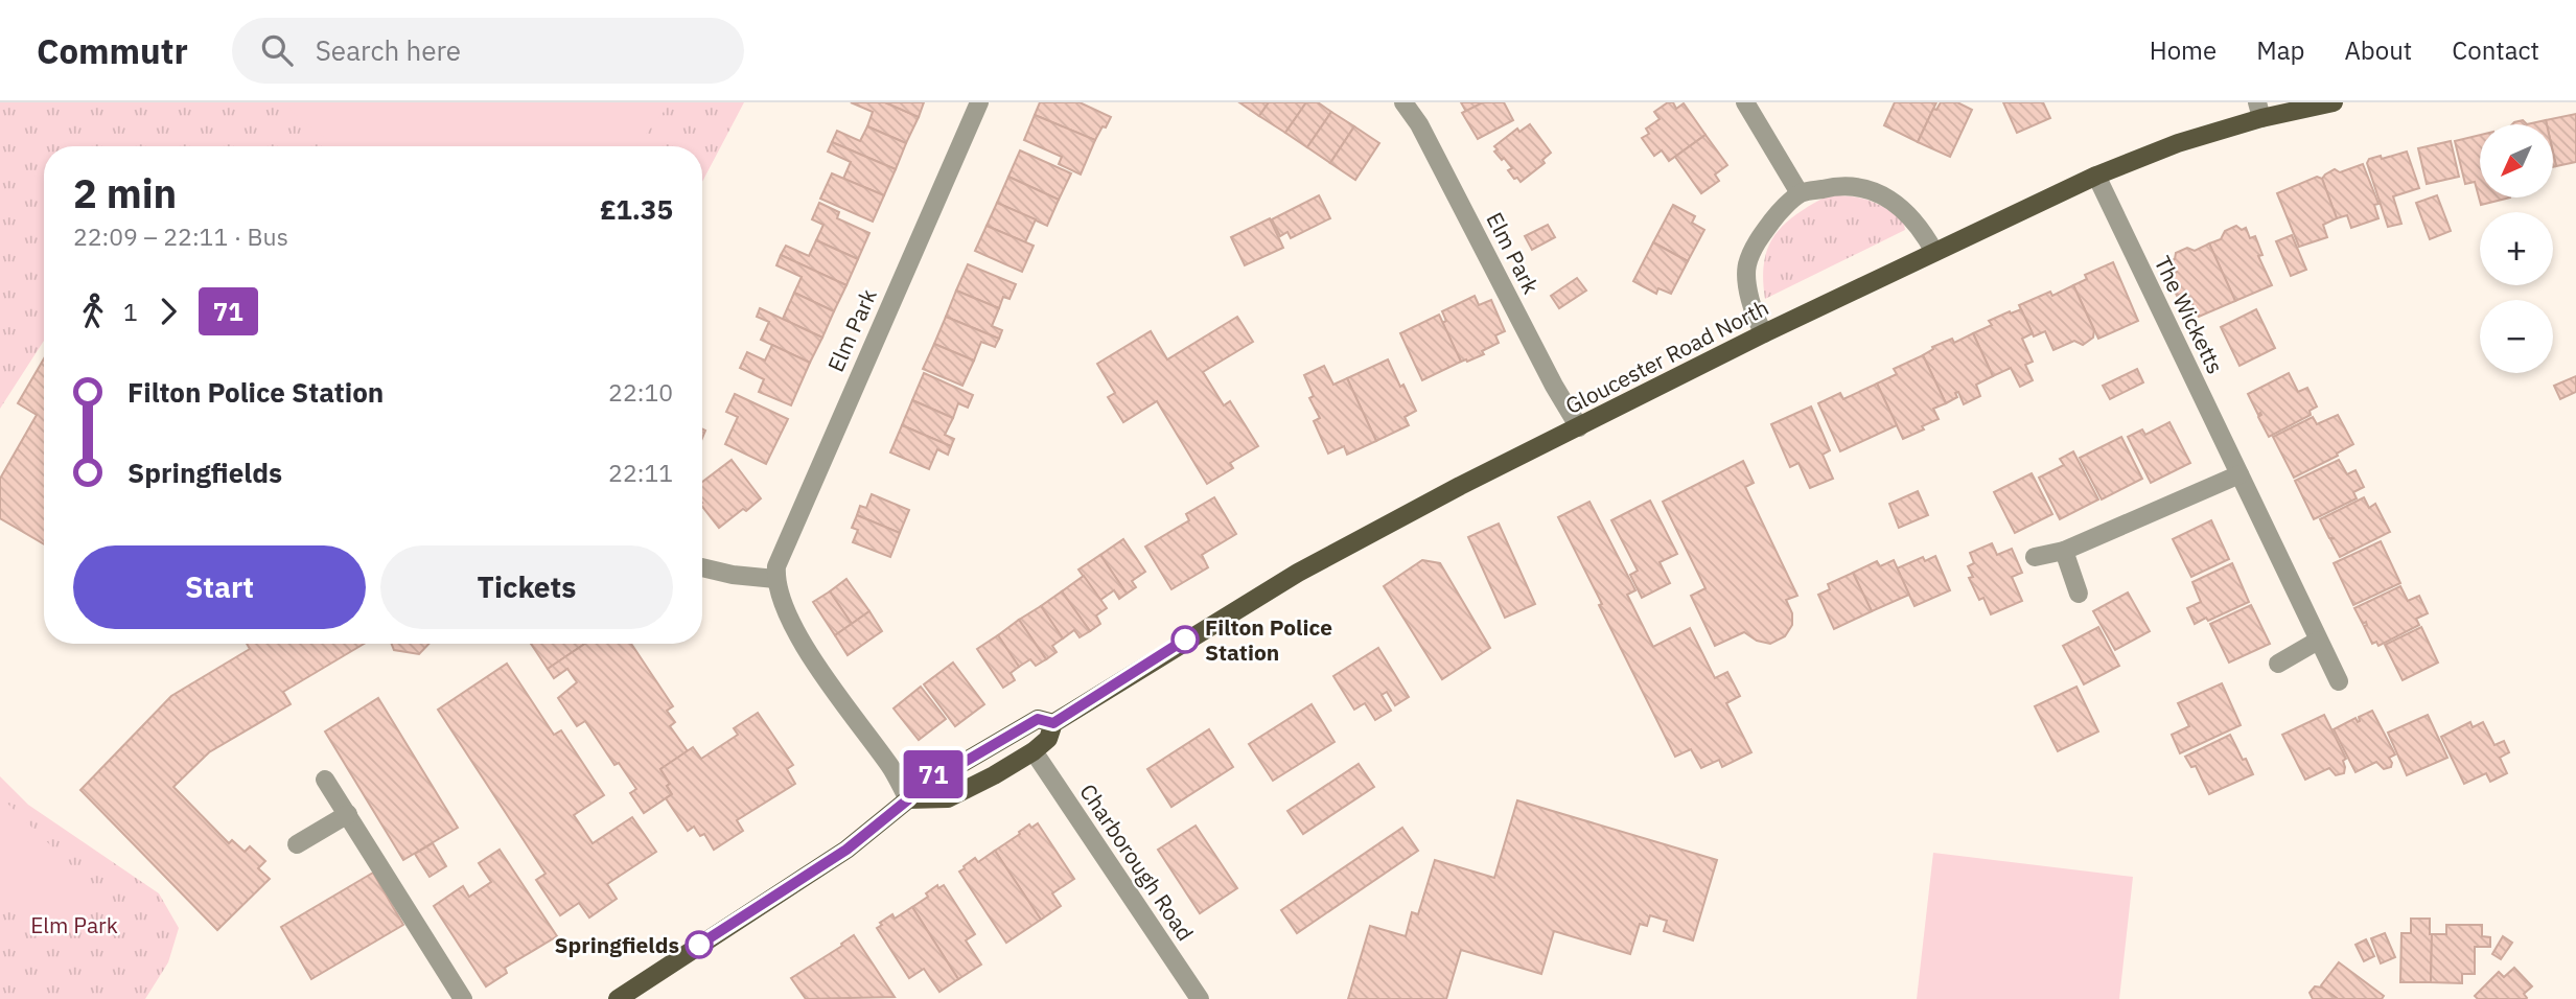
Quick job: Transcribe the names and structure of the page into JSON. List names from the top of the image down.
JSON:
{
  "streets": {
    "main road": ["Gloucester Road North"],
    "street": ["Elm Park", "The Wicketts", "Charborough Road"]
  },
  "crossings": [
    ["Elm Park", "Gloucester Road North"],
    ["The Wicketts", "Gloucester Road North"],
    ["Gloucester Road North", "Charborough Road"]
  ],
  "parks": ["Elm Park"],
  "places": ["Filton Police Station", "Springfields"],
  "lines": ["bus line 71"],
  "north": "bottom left",
  "page": {
    "header": "Commutr",
    "search": "Search here",
    "nav": [
      "Home",
      "Map",
      "About",
      "Contact"
    ],
    "on_map": "71",
    "map_buttons": ["+", "−"],
    "heading": ["2 min", "22:09 – 22:11 · Bus", "£1.35"],
    "legs": ["1", "71"],
    "list": [
      {
        "name": "Filton Police Station",
        "value": "22:10"
      },
      {
        "name": "Springfields",
        "value": "22:11"
      }
    ],
    "buttons": ["Start", "Tickets"]
  }
}
